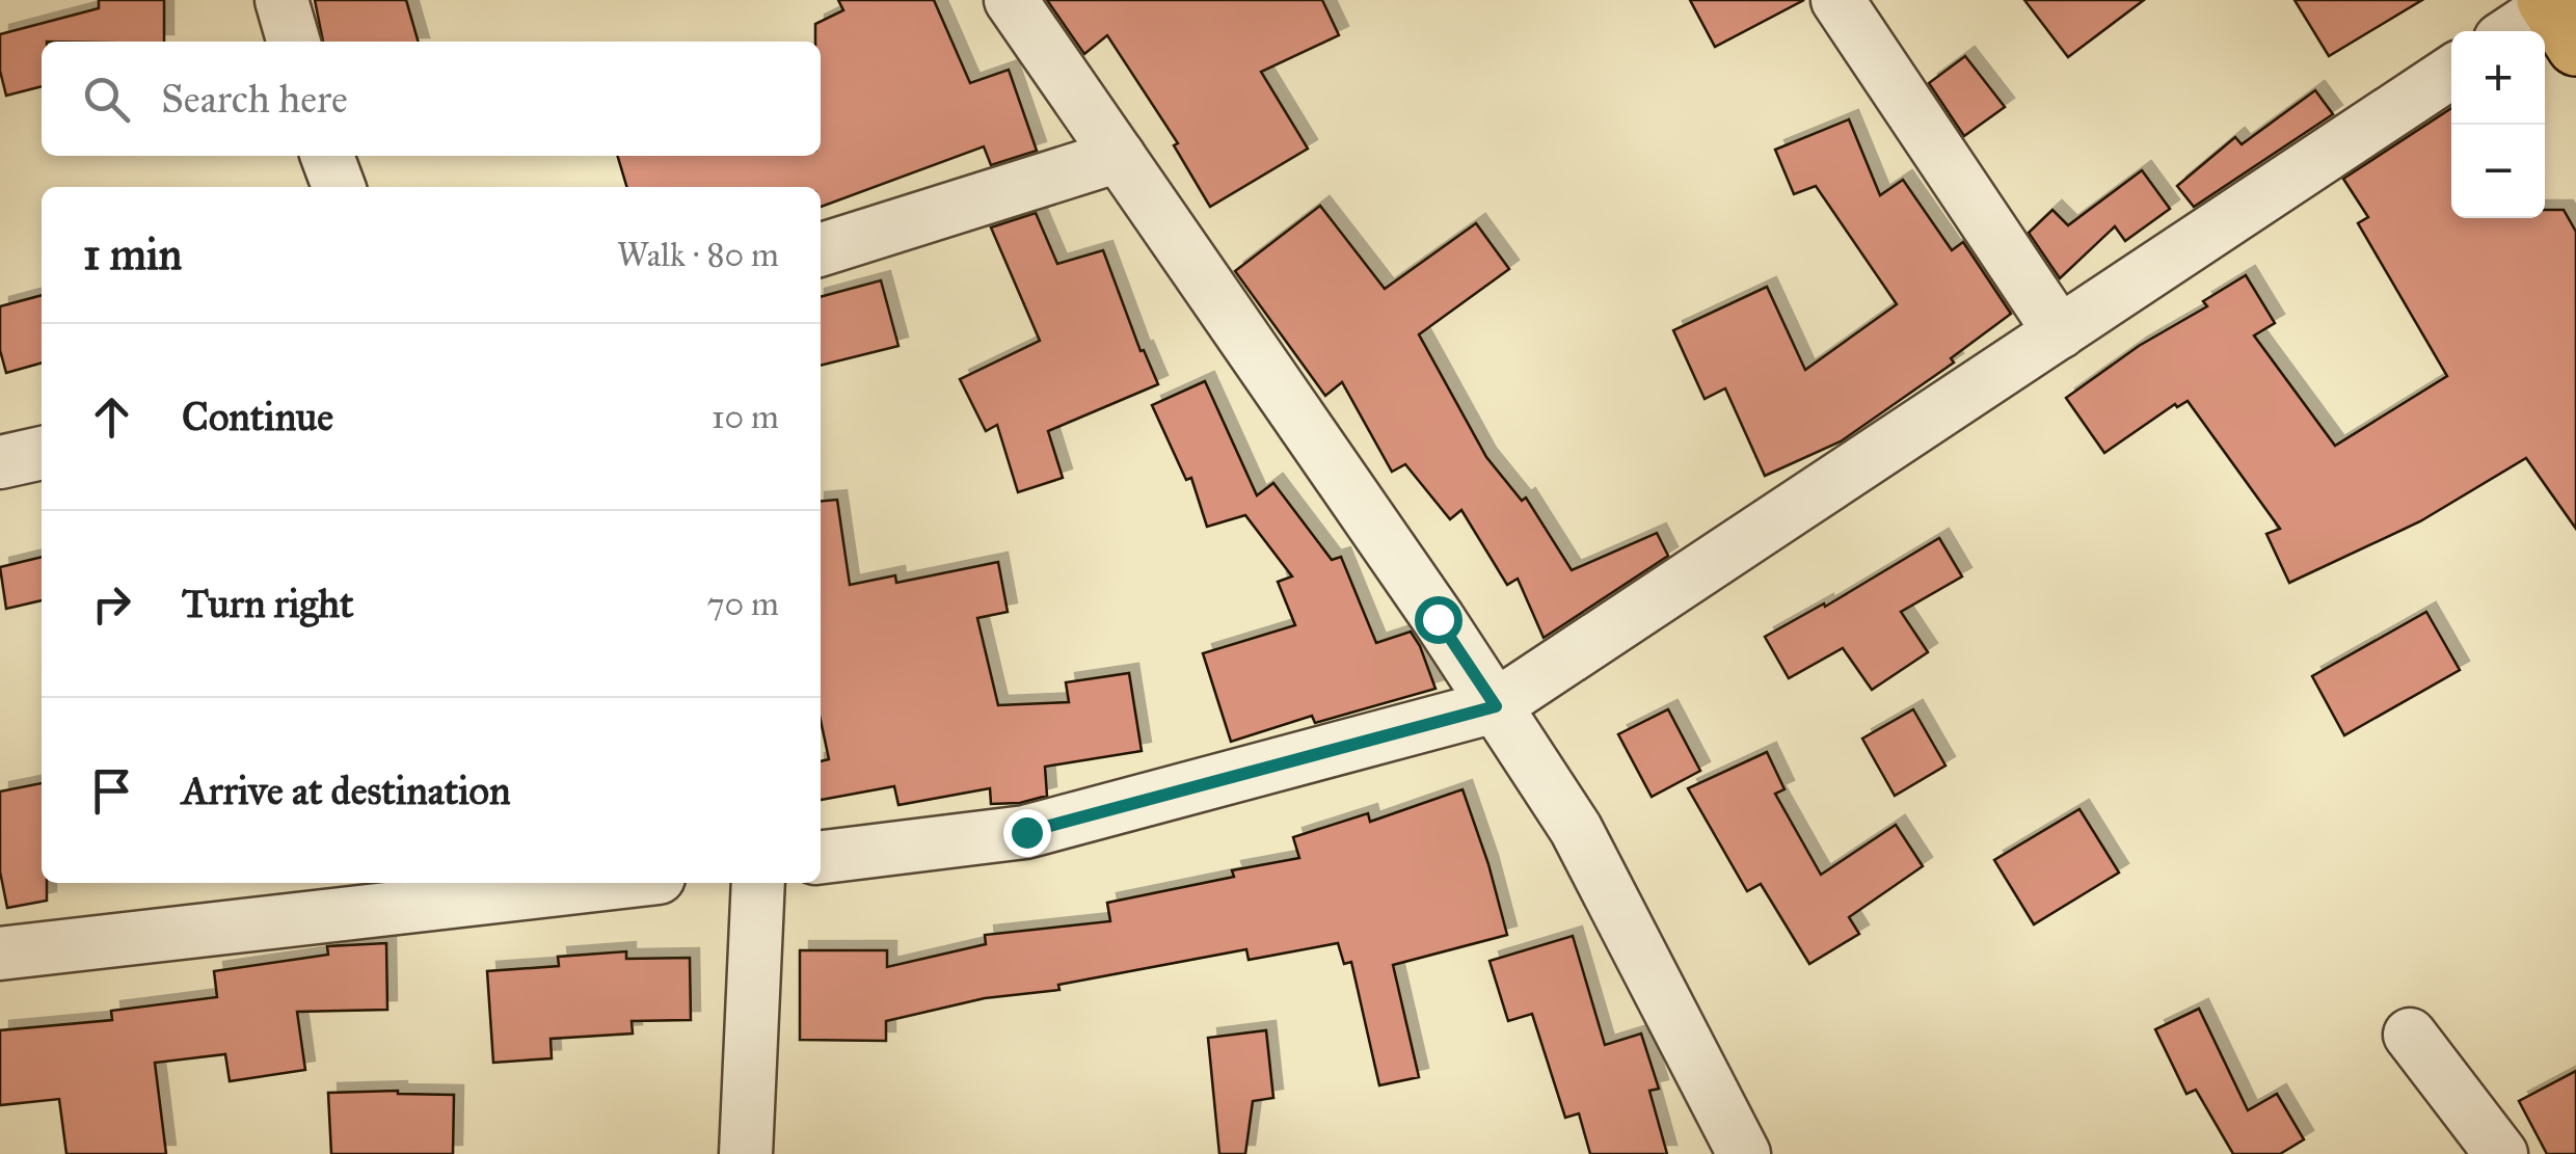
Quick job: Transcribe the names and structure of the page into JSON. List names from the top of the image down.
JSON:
{
  "page": {
    "map_buttons": ["+", "−"],
    "search": "Search here",
    "heading": ["1 min", "Walk · 80 m"],
    "list": [
      ["Continue", "10 m"],
      ["Turn right", "70 m"],
      "Arrive at destination"
    ]
  }
}
